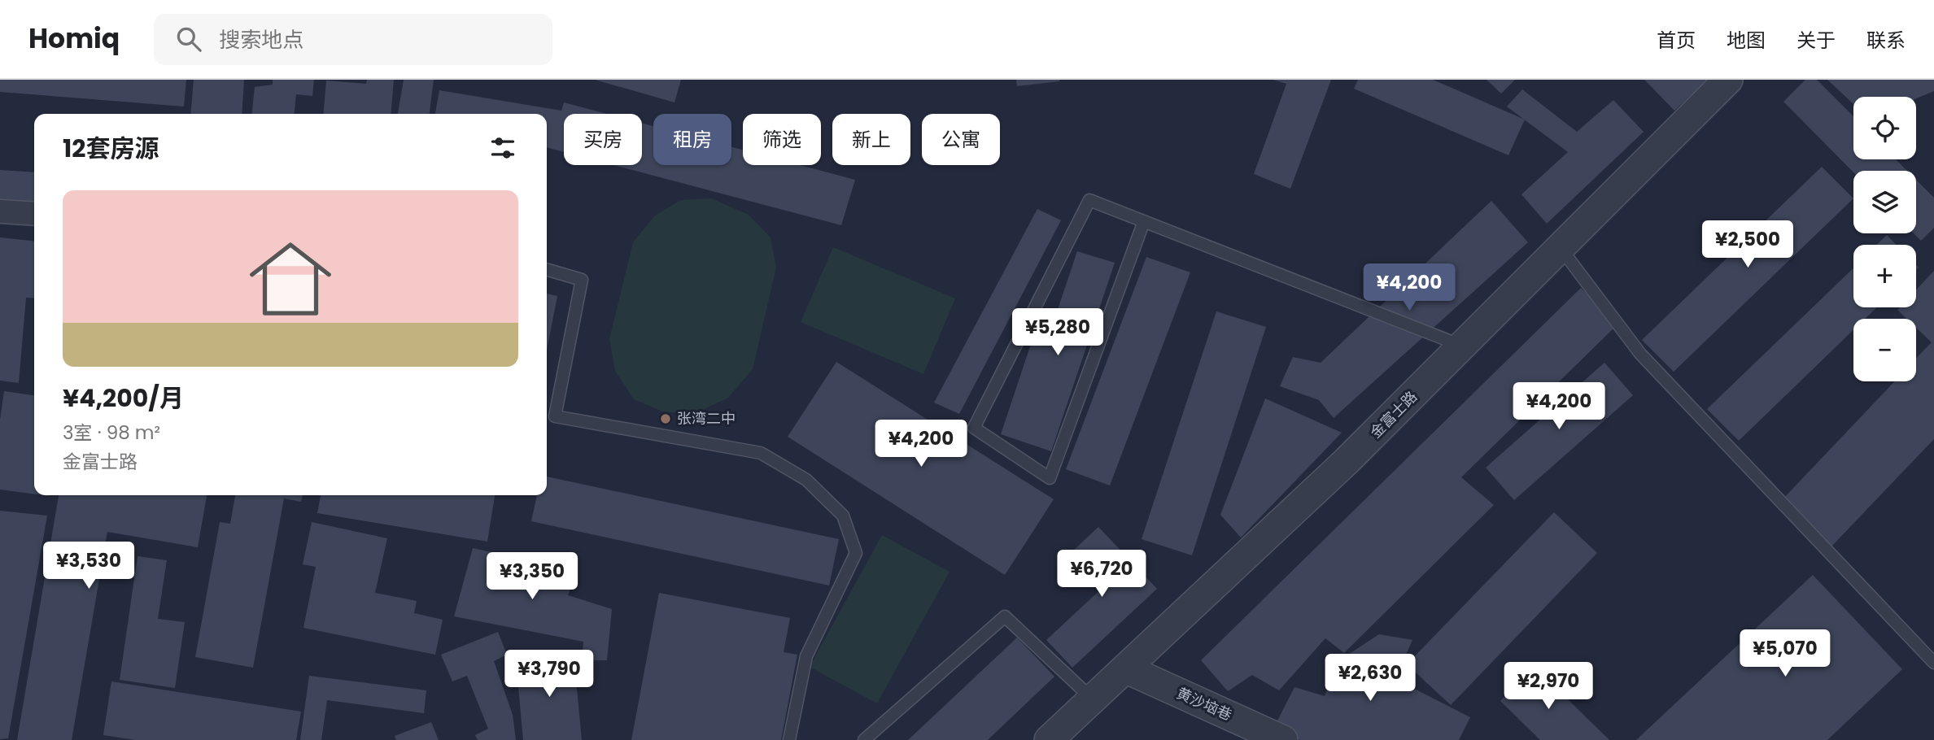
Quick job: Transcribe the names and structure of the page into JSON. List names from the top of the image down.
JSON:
{
  "streets": {
    "street": ["金富士路", "黄沙垴巷"]
  },
  "crossings": [
    ["金富士路", "黄沙垴巷"]
  ],
  "places": ["张湾二中"],
  "page": {
    "header": "Homiq",
    "search": "搜索地点",
    "nav": [
      "首页",
      "地图",
      "关于",
      "联系"
    ],
    "map_buttons": ["+", "−"],
    "chip": [
      "买房",
      "租房",
      "筛选",
      "新上",
      "公寓"
    ],
    "heading": "12套房源",
    "list": [
      {
        "name": "¥4,200/月",
        "note": "3室 · 98 m² · 金富士路"
      }
    ],
    "price": [
      "¥2,500",
      "¥4,200",
      "¥5,280",
      "¥4,200",
      "¥4,200",
      "¥3,530",
      "¥6,720",
      "¥3,350",
      "¥5,070",
      "¥3,790",
      "¥2,630",
      "¥2,970"
    ]
  }
}
